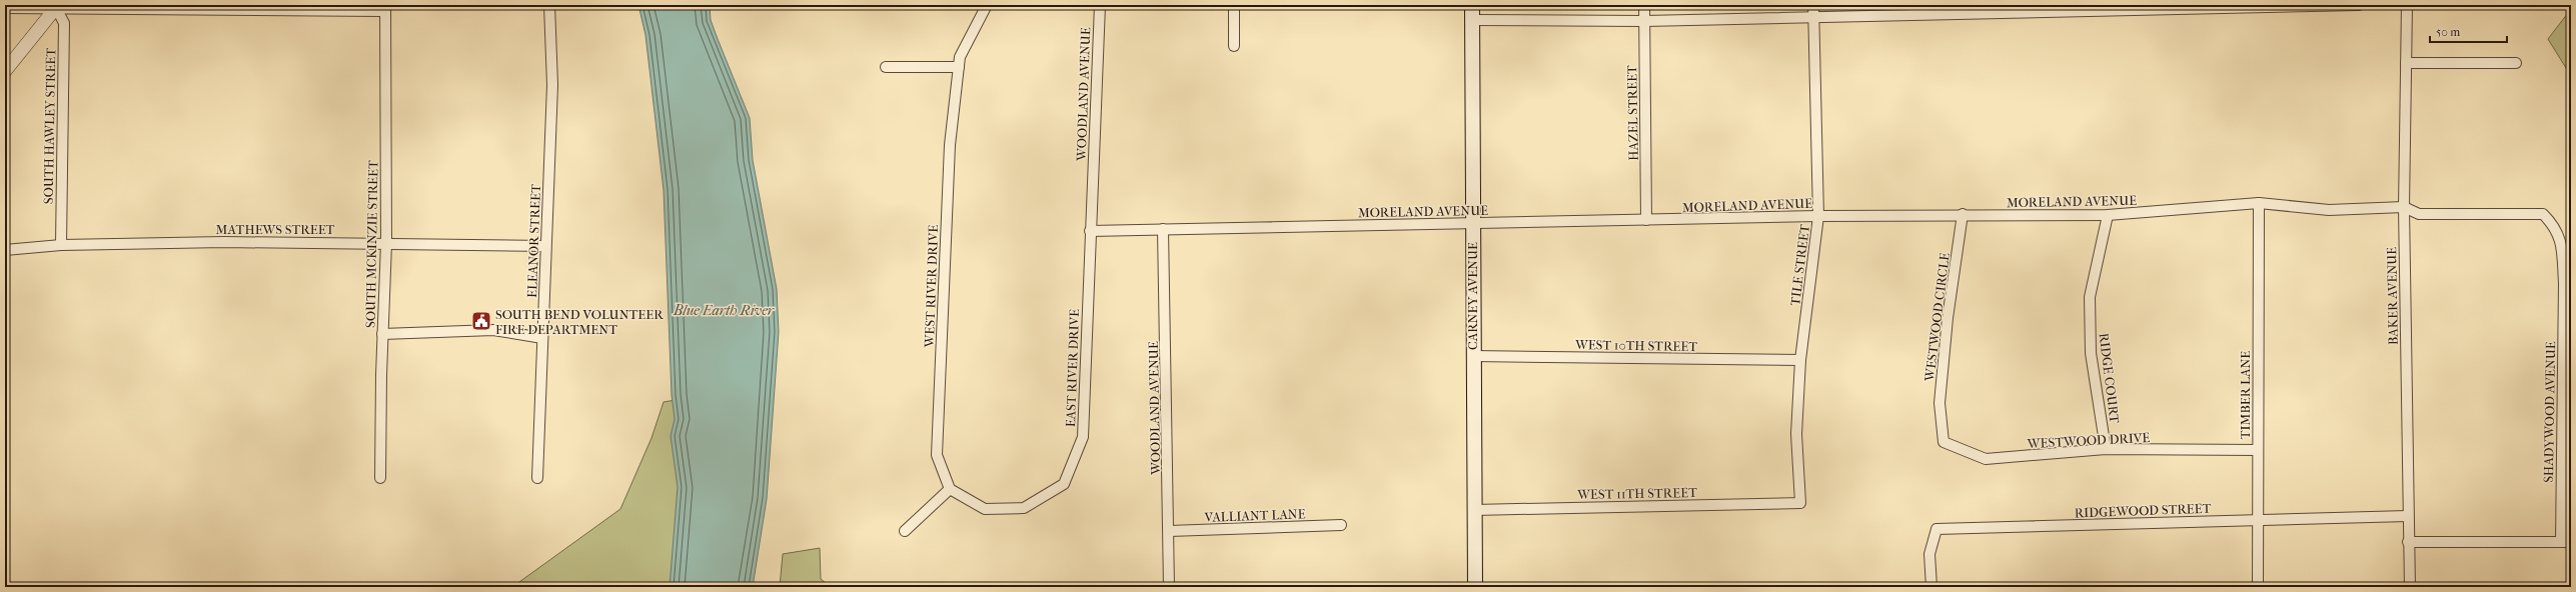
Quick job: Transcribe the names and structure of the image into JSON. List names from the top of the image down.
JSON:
{
  "streets": {
    "main road": ["CARNEY AVENUE"],
    "street": [
      "WOODLAND AVENUE",
      "HAZEL STREET",
      "SOUTH HAWLEY STREET",
      "MORELAND AVENUE",
      "MATHEWS STREET",
      "ELEANOR STREET",
      "SOUTH MCKINZIE STREET",
      "TILE STREET",
      "WEST RIVER DRIVE",
      "BAKER AVENUE",
      "WESTWOOD CIRCLE",
      "WEST 10TH STREET",
      "EAST RIVER DRIVE",
      "RIDGE COURT",
      "TIMBER LANE",
      "SHADYWOOD AVENUE",
      "WESTWOOD DRIVE",
      "WEST 11TH STREET",
      "RIDGEWOOD STREET",
      "VALLIANT LANE"
    ]
  },
  "crossings": [
    ["WOODLAND AVENUE", "MORELAND AVENUE"],
    ["WOODLAND AVENUE", "EAST RIVER DRIVE"],
    ["WOODLAND AVENUE", "VALLIANT LANE"],
    ["HAZEL STREET", "MORELAND AVENUE"],
    ["SOUTH HAWLEY STREET", "MATHEWS STREET"],
    ["MORELAND AVENUE", "TILE STREET"],
    ["MORELAND AVENUE", "CARNEY AVENUE"],
    ["MORELAND AVENUE", "BAKER AVENUE"],
    ["MORELAND AVENUE", "WESTWOOD CIRCLE"],
    ["MORELAND AVENUE", "EAST RIVER DRIVE"],
    ["MORELAND AVENUE", "RIDGE COURT"],
    ["MORELAND AVENUE", "TIMBER LANE"],
    ["MORELAND AVENUE", "SHADYWOOD AVENUE"],
    ["MATHEWS STREET", "ELEANOR STREET"],
    ["MATHEWS STREET", "SOUTH MCKINZIE STREET"],
    ["TILE STREET", "WEST 10TH STREET"],
    ["TILE STREET", "WEST 11TH STREET"],
    ["WEST RIVER DRIVE", "EAST RIVER DRIVE"],
    ["CARNEY AVENUE", "WEST 10TH STREET"],
    ["CARNEY AVENUE", "WEST 11TH STREET"],
    ["BAKER AVENUE", "SHADYWOOD AVENUE"],
    ["BAKER AVENUE", "RIDGEWOOD STREET"],
    ["WESTWOOD CIRCLE", "WESTWOOD DRIVE"],
    ["RIDGE COURT", "WESTWOOD DRIVE"],
    ["TIMBER LANE", "WESTWOOD DRIVE"],
    ["TIMBER LANE", "RIDGEWOOD STREET"]
  ],
  "water": ["Blue Earth River"],
  "places": {
    "public building": ["SOUTH BEND VOLUNTEER FIRE DEPARTMENT"]
  },
  "scale_bar": "50 m"
}
